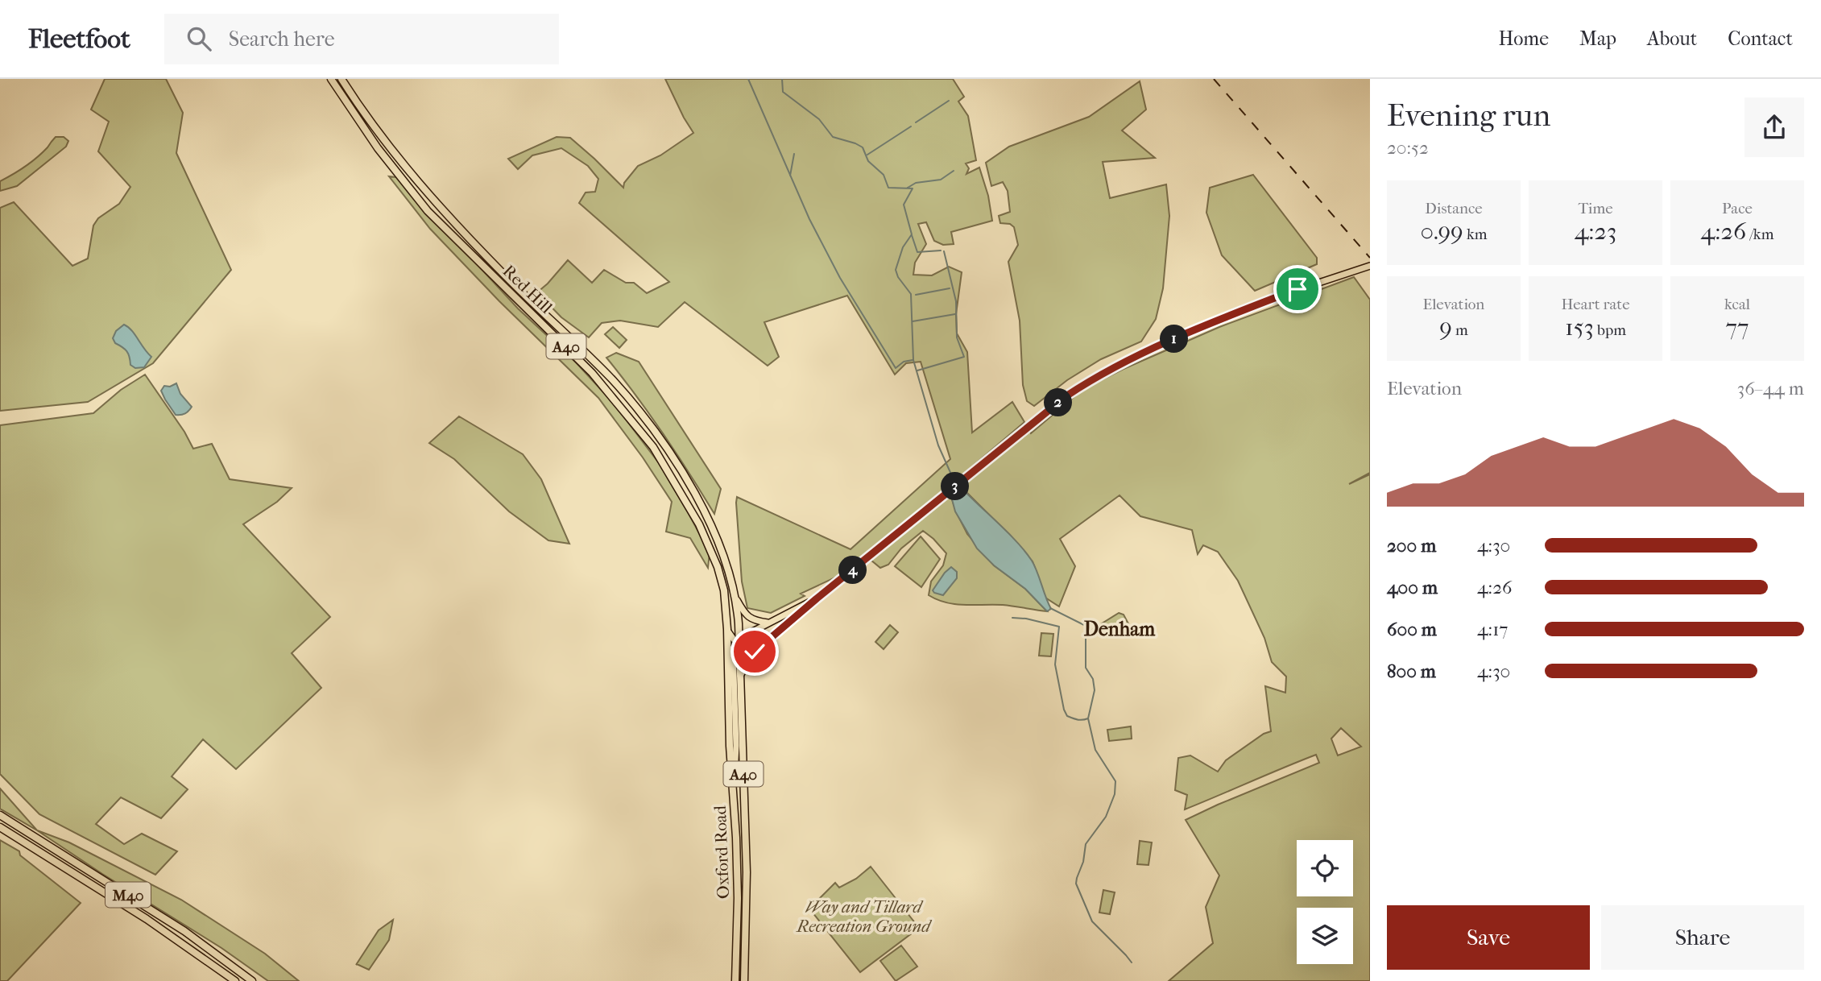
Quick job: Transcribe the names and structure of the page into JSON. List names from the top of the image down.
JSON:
{
  "streets": {
    "highway": [
      "Red Hill",
      "A40",
      "Oxford Road",
      "M40"
    ]
  },
  "crossings": [
    ["Red Hill", "A40"],
    ["Red Hill", "Oxford Road"],
    ["A40", "Oxford Road"]
  ],
  "districts": ["Denham"],
  "parks": ["Way and Tillard Recreation Ground"],
  "page": {
    "header": "Fleetfoot",
    "search": "Search here",
    "nav": [
      "Home",
      "Map",
      "About",
      "Contact"
    ],
    "heading": ["Evening run", "20:52"],
    "stats": [
      ["Distance", "0.99 km"],
      ["Time", "4:23"],
      ["Pace", "4:26 /km"],
      ["Elevation", "9 m"],
      ["Heart rate", "153 bpm"],
      ["kcal", "77"]
    ],
    "pins": [
      "1",
      "2",
      "3",
      "4"
    ],
    "chart": ["Elevation", "36–44 m"],
    "list": [
      {
        "name": "200 m",
        "note": "4:30"
      },
      {
        "name": "400 m",
        "note": "4:26"
      },
      {
        "name": "600 m",
        "note": "4:17"
      },
      {
        "name": "800 m",
        "note": "4:30"
      }
    ],
    "buttons": ["Save", "Share"]
  }
}
